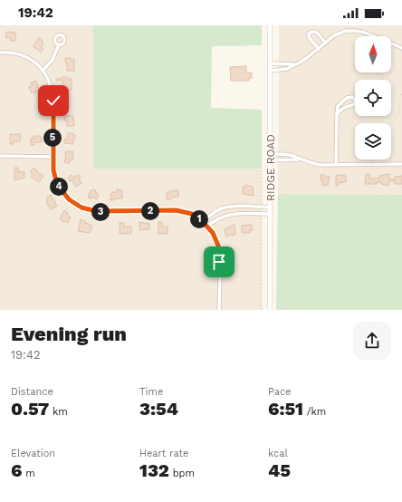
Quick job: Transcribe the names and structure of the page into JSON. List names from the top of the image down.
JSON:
{
  "streets": {
    "street": ["RIDGE ROAD"]
  },
  "north": "top",
  "page": {
    "status": "19:42",
    "pins": [
      "5",
      "4",
      "2",
      "3",
      "1"
    ],
    "heading": ["Evening run", "19:42"],
    "stats": [
      ["Distance", "0.57 km"],
      ["Time", "3:54"],
      ["Pace", "6:51 /km"],
      ["Elevation", "6 m"],
      ["Heart rate", "132 bpm"],
      ["kcal", "45"]
    ]
  }
}
